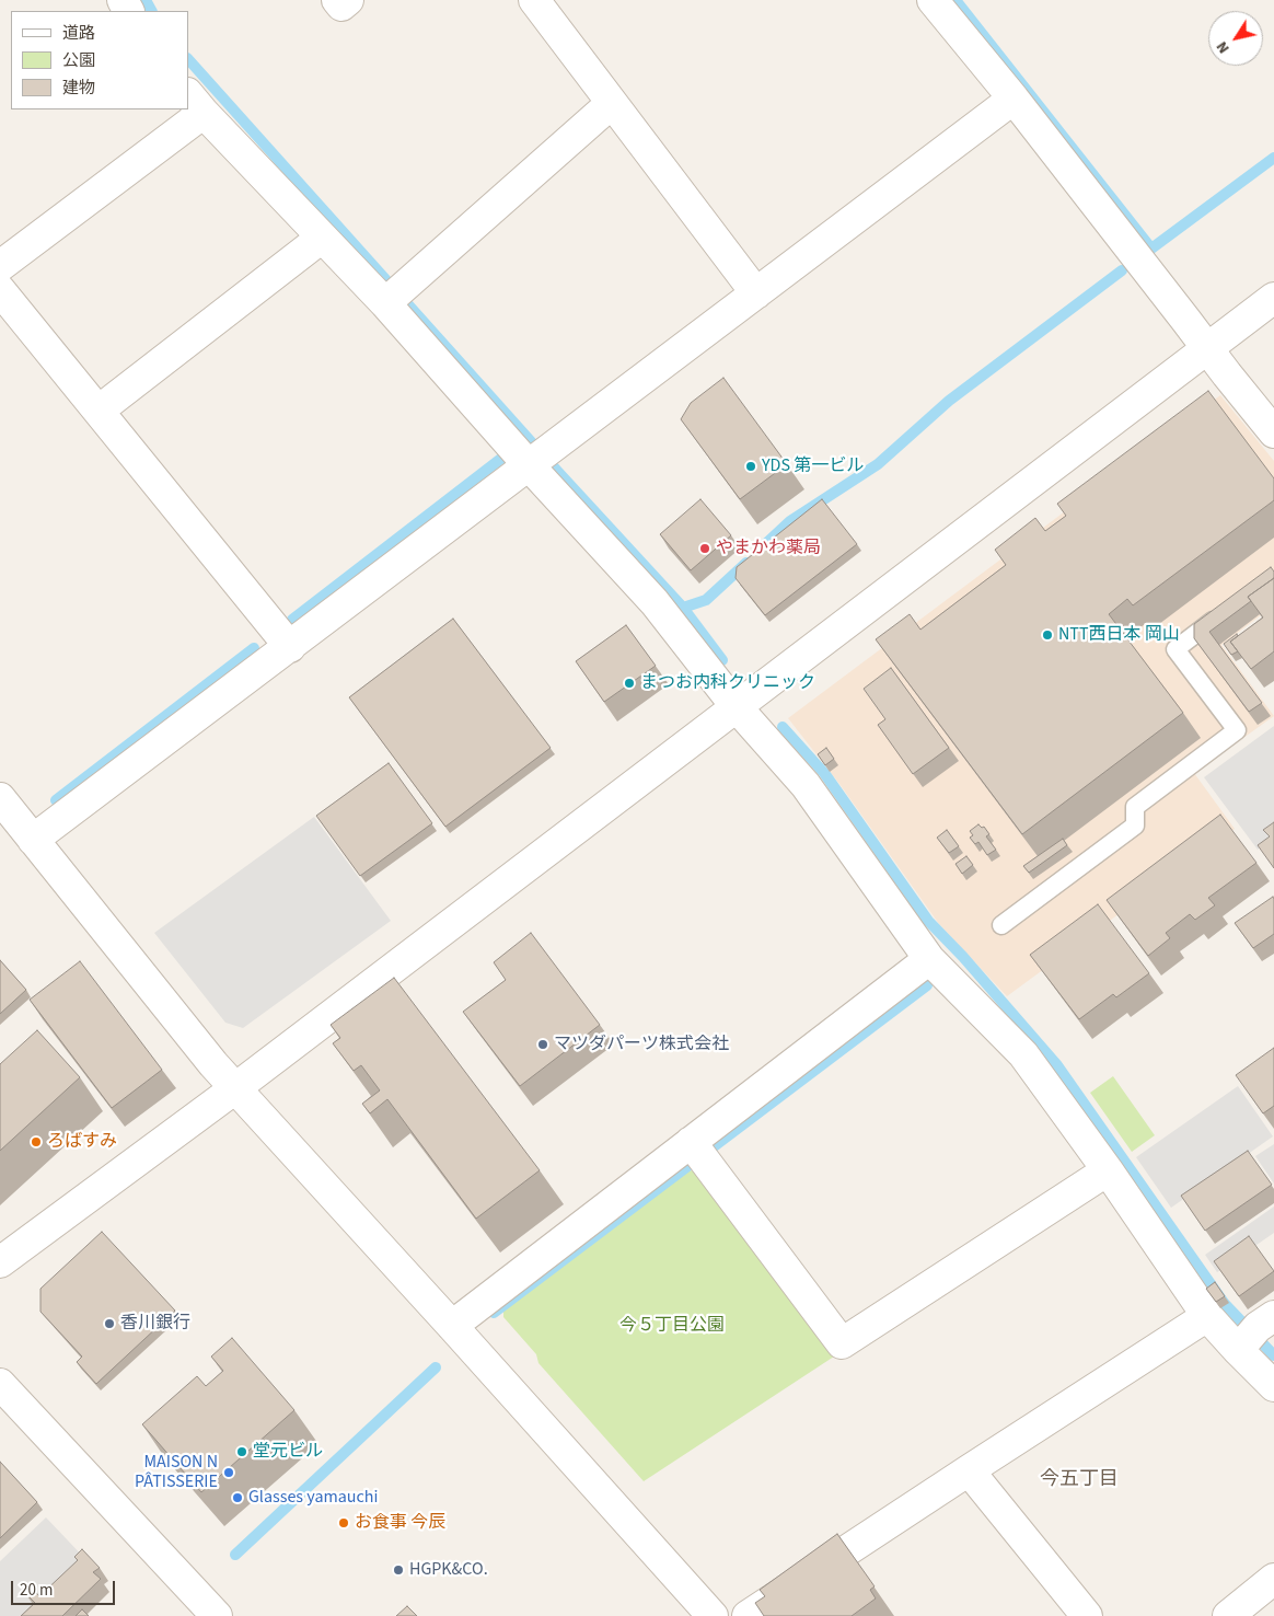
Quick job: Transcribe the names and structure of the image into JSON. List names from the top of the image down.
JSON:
{
  "districts": ["今五丁目"],
  "parks": ["今５丁目公園"],
  "places": [
    "YDS 第一ビル",
    "やまかわ薬局",
    "NTT西日本 岡山",
    "まつお内科クリニック",
    "マツダパーツ株式会社",
    "ろばすみ",
    "香川銀行",
    "堂元ビル",
    "MAISON N PÂTISSERIE",
    "Glasses yamauchi",
    "お食事 今辰",
    "HGPK&CO."
  ],
  "legend": ["道路", "公園", "建物"],
  "scale_bar": "20 m",
  "north": "bottom left"
}
